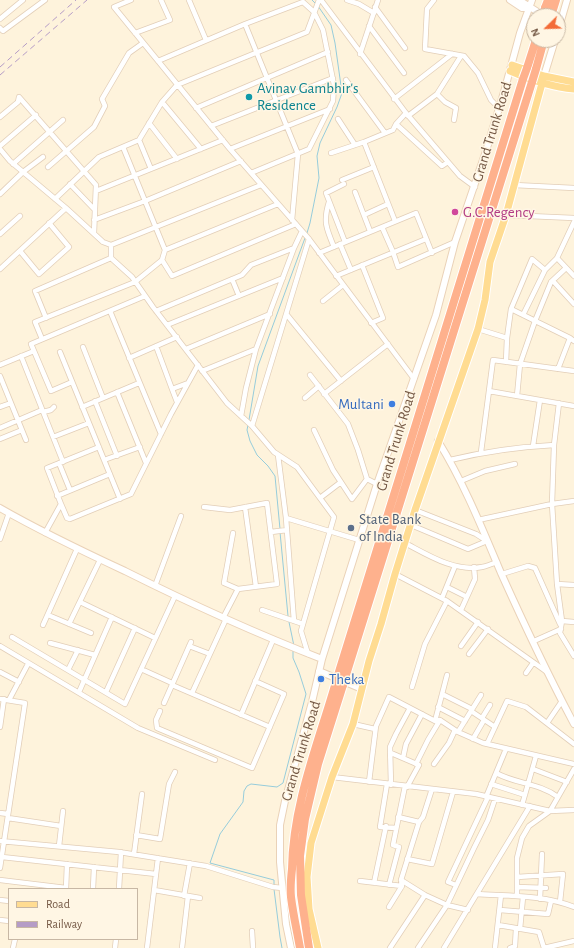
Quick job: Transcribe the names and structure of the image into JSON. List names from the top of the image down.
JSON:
{
  "streets": {
    "highway": ["Grand Trunk Road"]
  },
  "places": [
    "Avinav Gambhir's Residence",
    "G.C.Regency",
    "Multani",
    "State Bank of India",
    "Theka"
  ],
  "legend": ["Road", "Railway"],
  "north": "bottom left"
}
